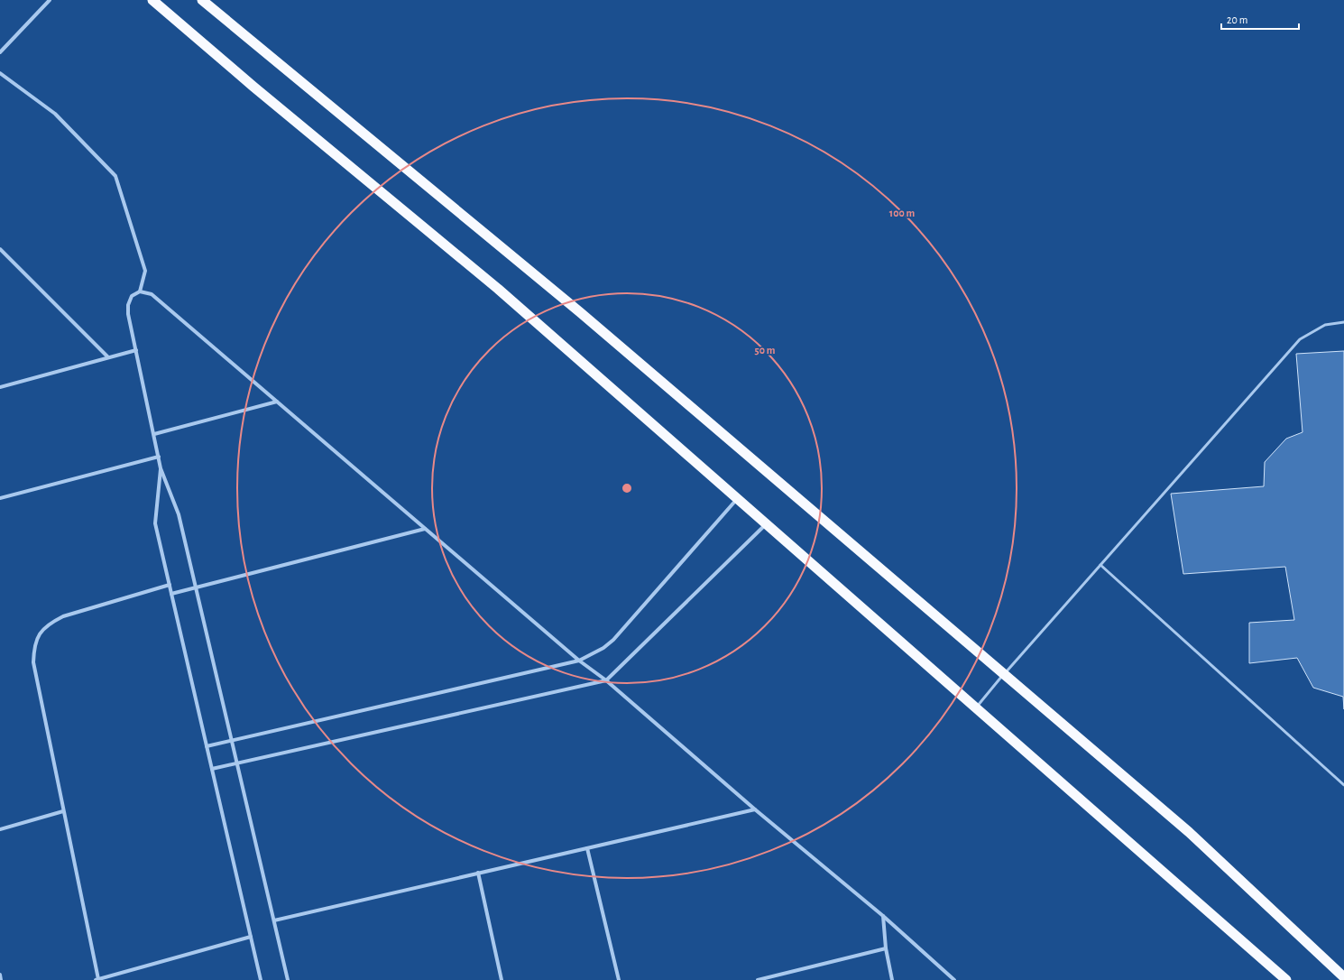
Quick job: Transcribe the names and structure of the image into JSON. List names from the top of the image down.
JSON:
{
  "scale_bar": "20 m",
  "rings": ["100 m", "50 m"]
}
